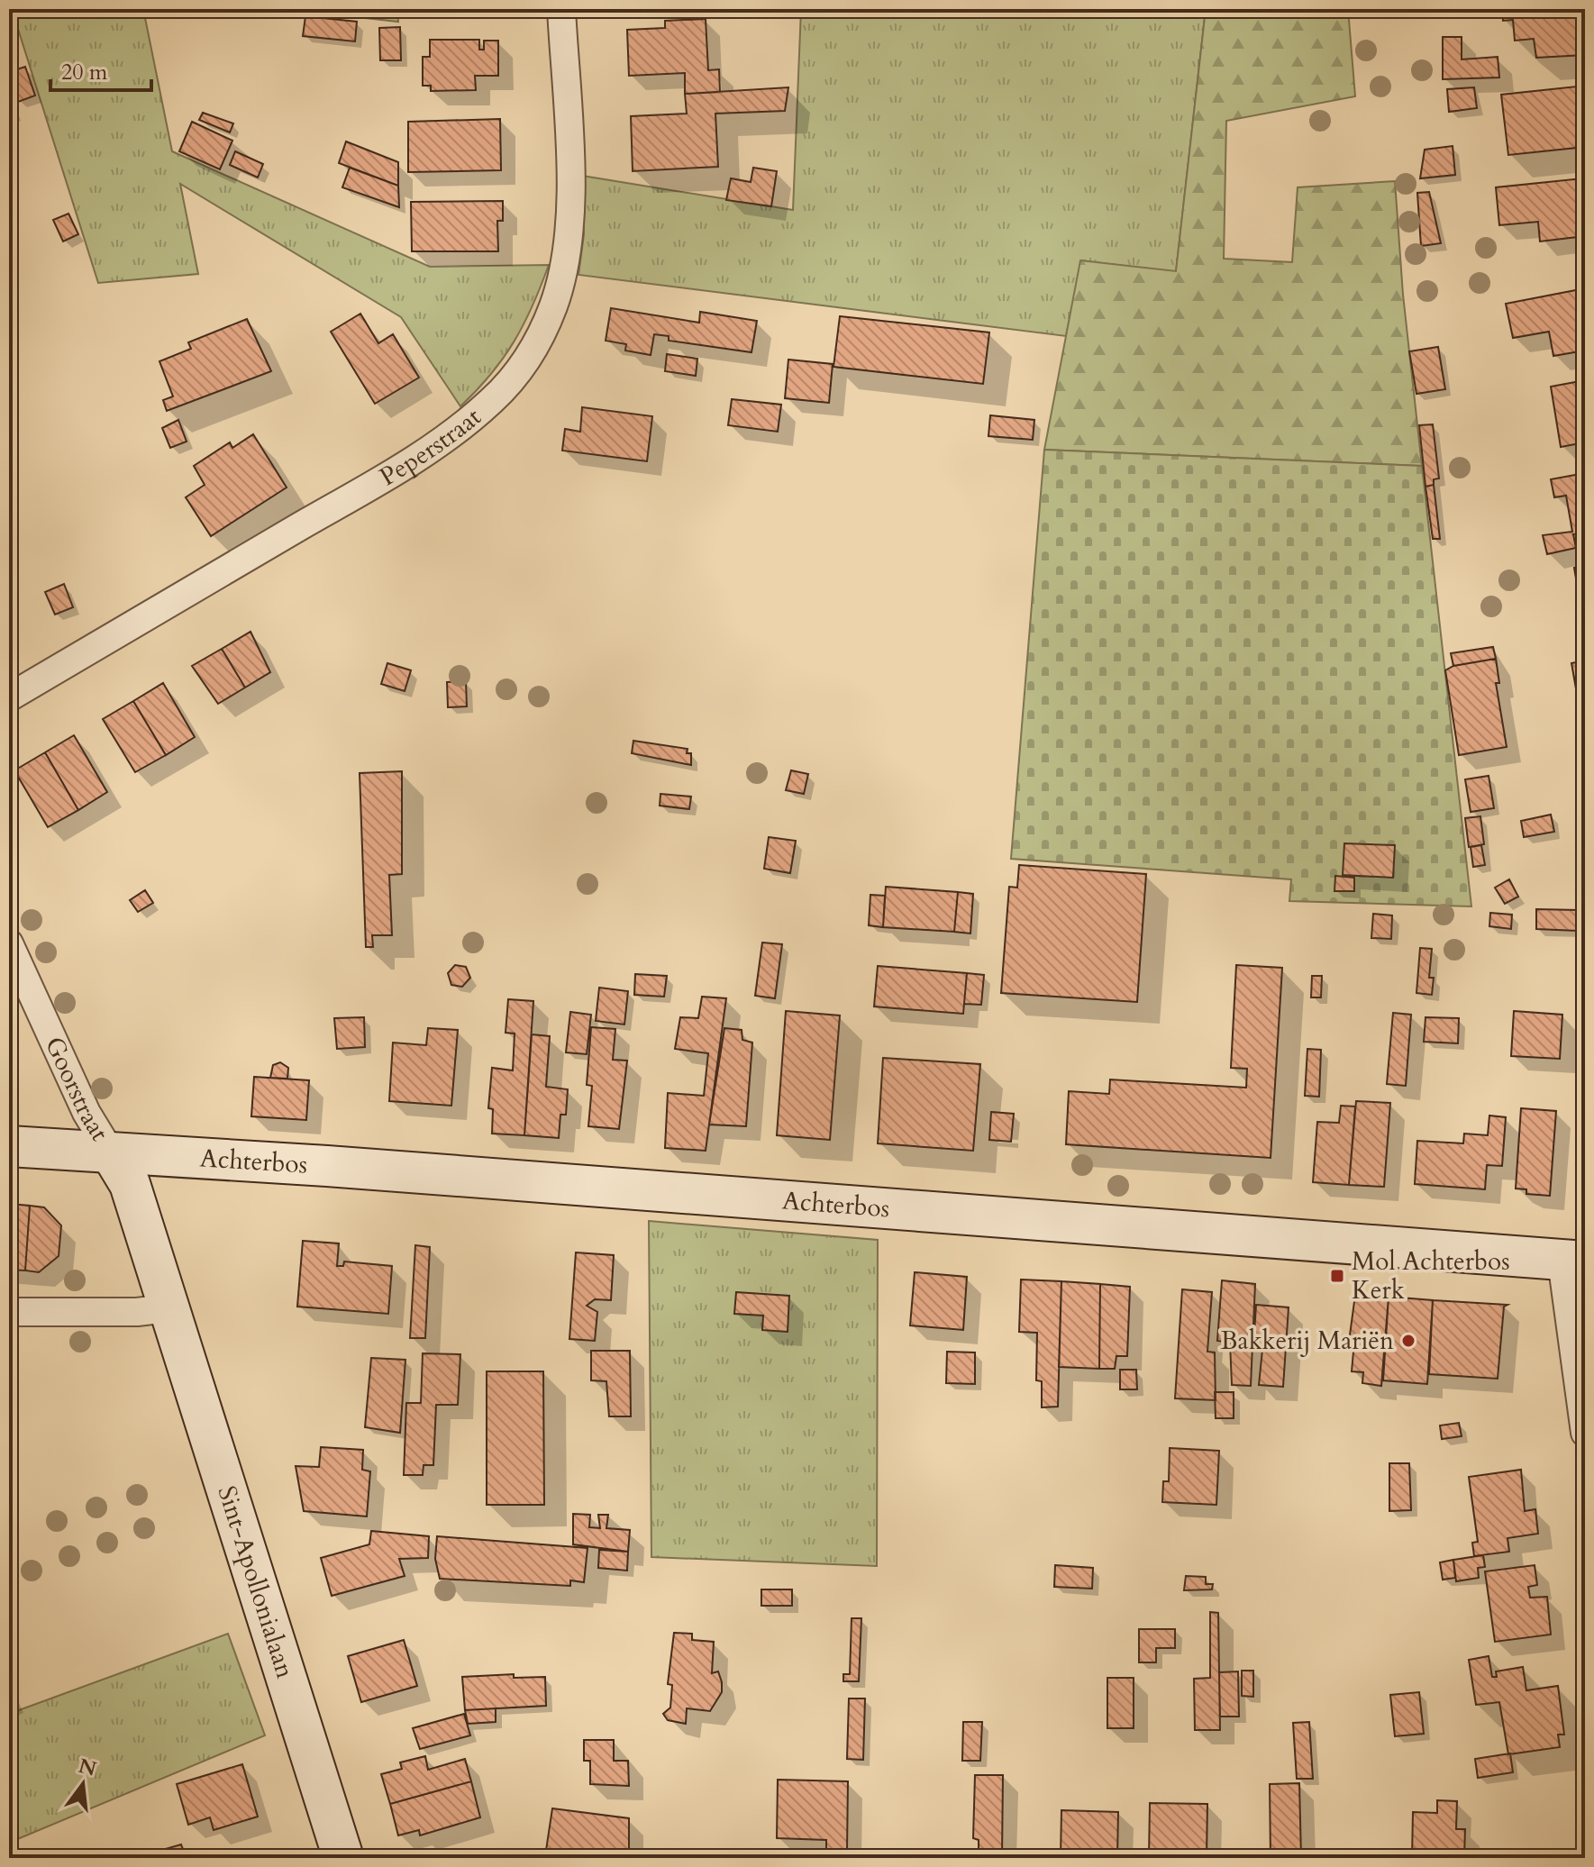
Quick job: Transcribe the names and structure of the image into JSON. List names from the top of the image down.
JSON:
{
  "streets": {
    "street": [
      "Peperstraat",
      "Goorstraat",
      "Achterbos",
      "Sint-Apollonialaan"
    ]
  },
  "crossings": [
    ["Goorstraat", "Achterbos"],
    ["Goorstraat", "Sint-Apollonialaan"],
    ["Achterbos", "Sint-Apollonialaan"]
  ],
  "places": {
    "transit": ["Mol Achterbos Kerk"],
    "other": ["Bakkerij Mariën"]
  },
  "scale_bar": "20 m",
  "north": "top"
}
